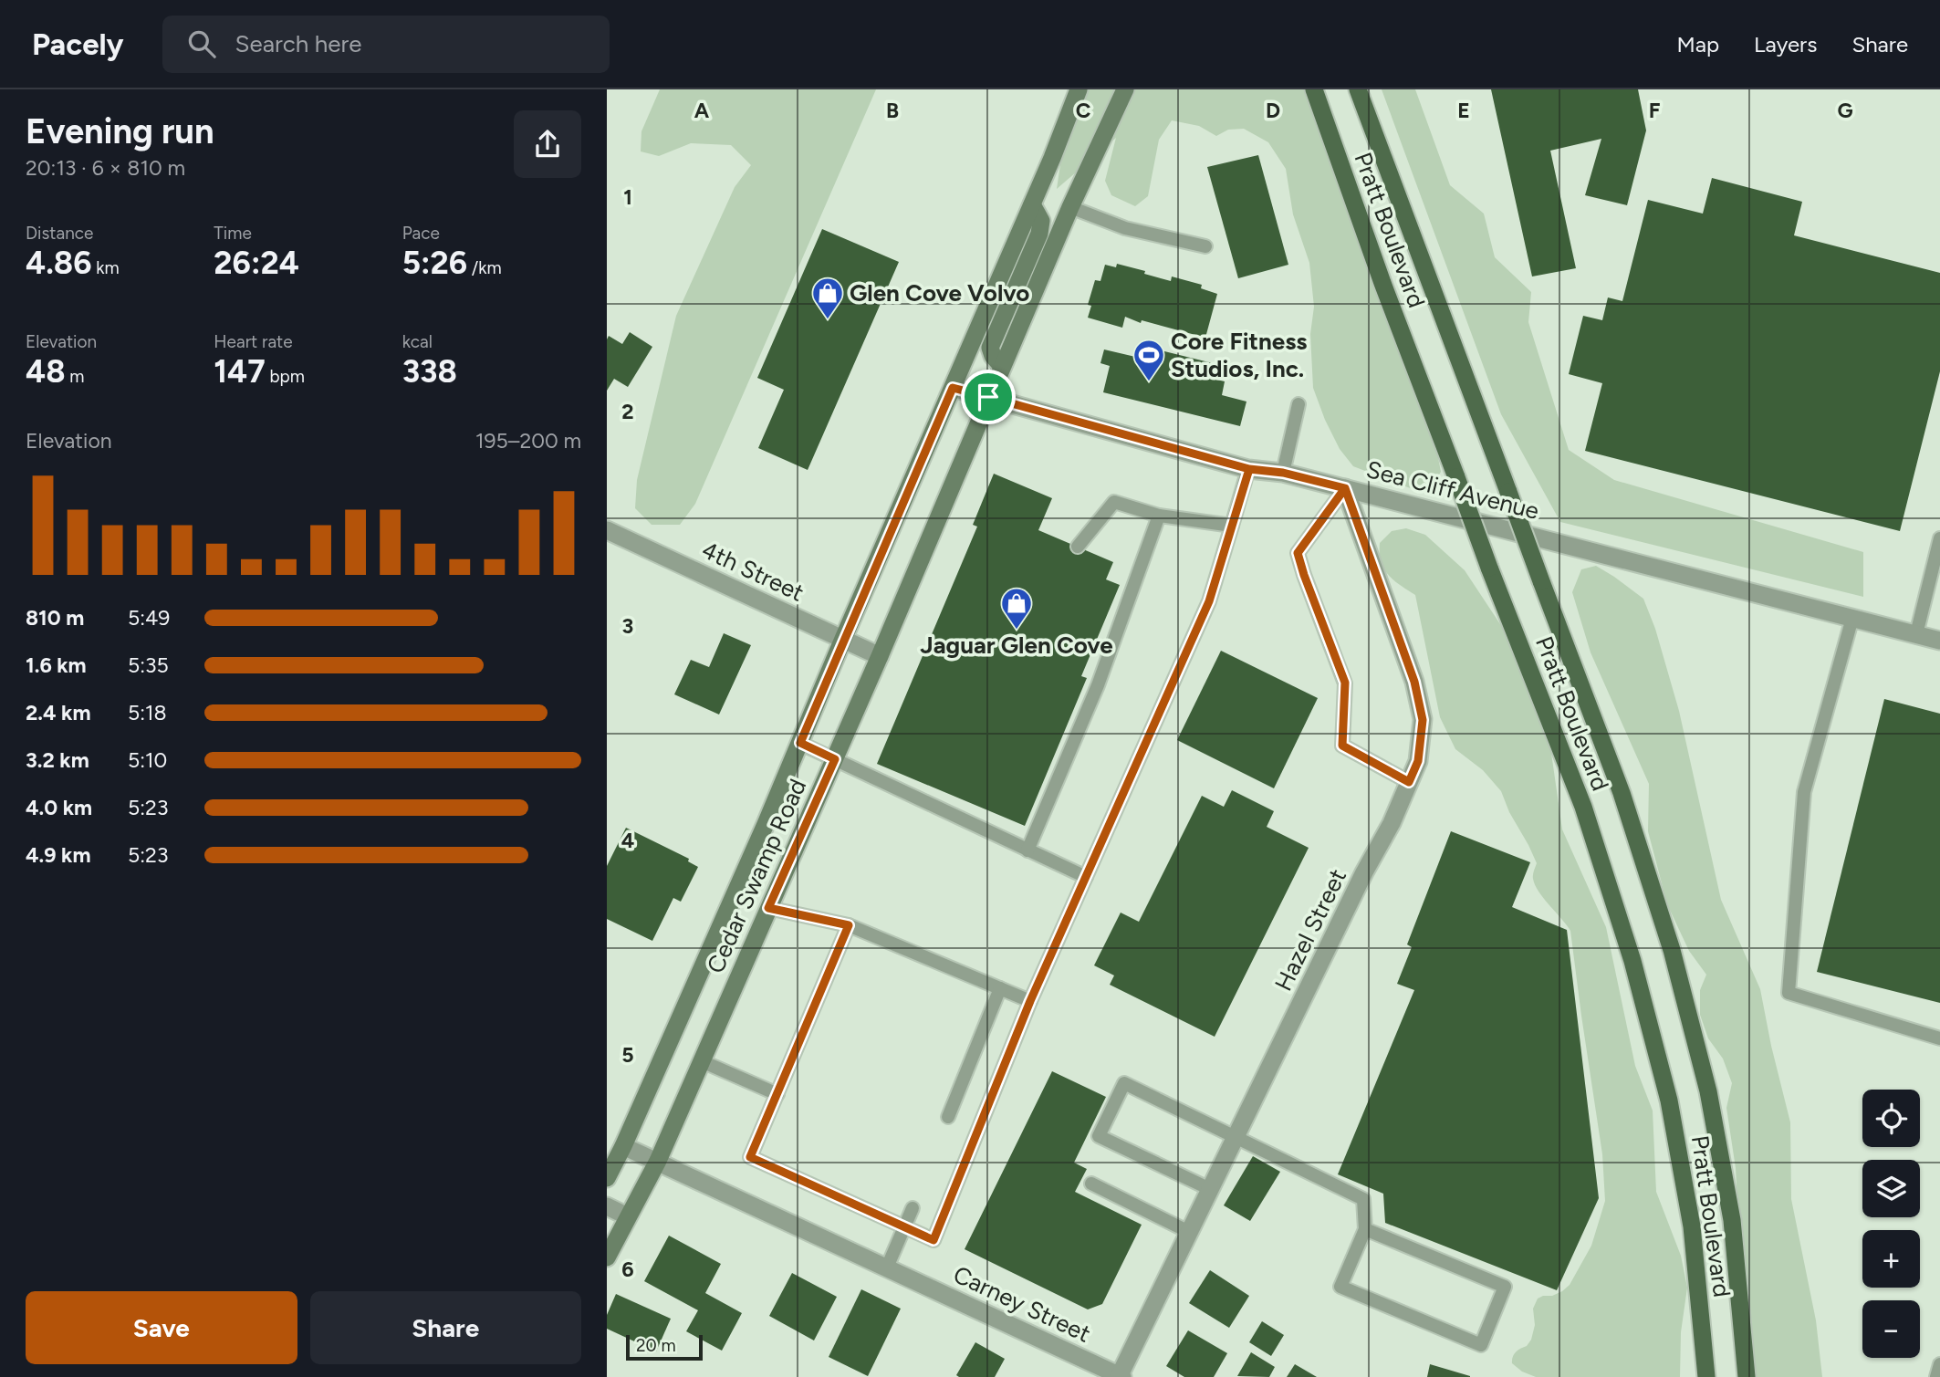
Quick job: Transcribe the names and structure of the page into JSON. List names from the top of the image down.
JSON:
{
  "streets": {
    "main road": ["Pratt Boulevard", "Cedar Swamp Road"],
    "street": [
      "Sea Cliff Avenue",
      "4th Street",
      "Hazel Street",
      "Carney Street"
    ]
  },
  "crossings": [
    ["Sea Cliff Avenue", "Cedar Swamp Road"],
    ["Sea Cliff Avenue", "Hazel Street"],
    ["4th Street", "Cedar Swamp Road"],
    ["Cedar Swamp Road", "Carney Street"],
    ["Hazel Street", "Carney Street"]
  ],
  "places": {
    "shop": ["Glen Cove Volvo", "Jaguar Glen Cove"],
    "sports": ["Core Fitness Studios, Inc."]
  },
  "scale_bar": "20 m",
  "page": {
    "header": "Pacely",
    "search": "Search here",
    "nav": ["Map", "Layers", "Share"],
    "heading": ["Evening run", "20:13 · 6 × 810 m"],
    "stats": [
      ["Distance", "4.86 km"],
      ["Time", "26:24"],
      ["Pace", "5:26 /km"],
      ["Elevation", "48 m"],
      ["Heart rate", "147 bpm"],
      ["kcal", "338"]
    ],
    "chart": ["Elevation", "195–200 m"],
    "list": [
      {
        "name": "810 m",
        "note": "5:49"
      },
      {
        "name": "1.6 km",
        "note": "5:35"
      },
      {
        "name": "2.4 km",
        "note": "5:18"
      },
      {
        "name": "3.2 km",
        "note": "5:10"
      },
      {
        "name": "4.0 km",
        "note": "5:23"
      },
      {
        "name": "4.9 km",
        "note": "5:23"
      }
    ],
    "map_buttons": ["+", "−"],
    "buttons": ["Save", "Share"],
    "scale": "20 m"
  },
  "grid": {
    "columns": [
      "A",
      "B",
      "C",
      "D",
      "E",
      "F",
      "G"
    ],
    "rows": [
      "1",
      "2",
      "3",
      "4",
      "5",
      "6"
    ]
  }
}
